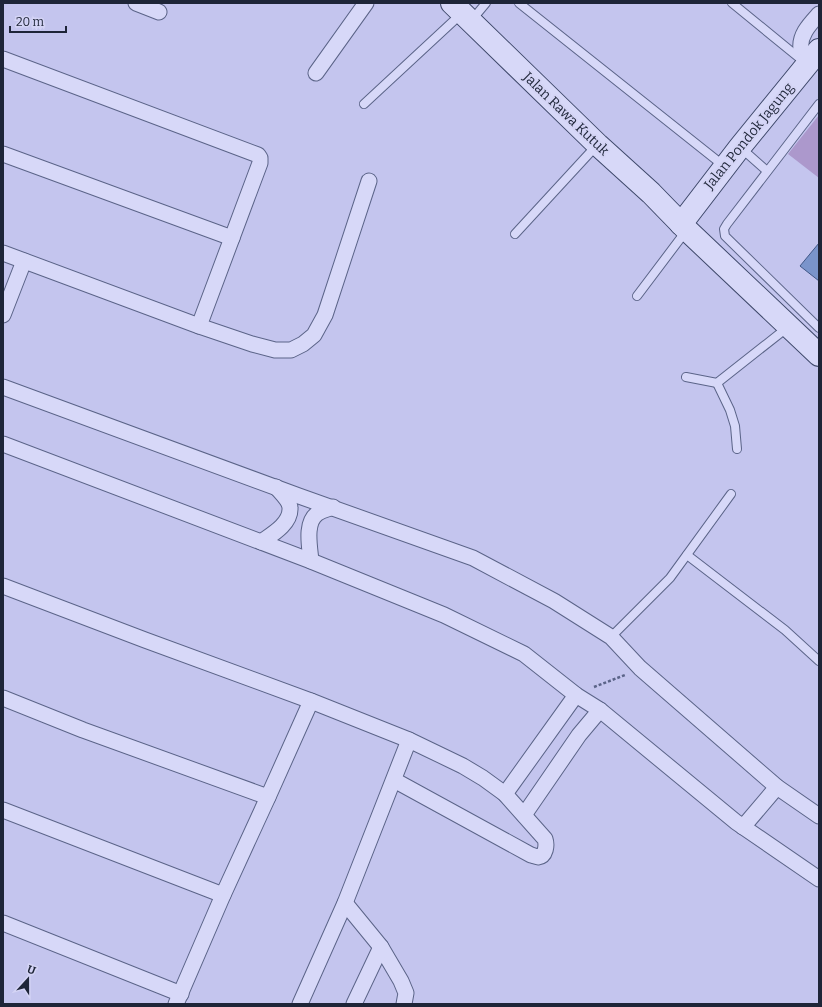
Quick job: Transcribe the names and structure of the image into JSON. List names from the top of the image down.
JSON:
{
  "streets": {
    "street": ["Jalan Rawa Kutuk", "Jalan Pondok Jagung"]
  },
  "crossings": [
    ["Jalan Rawa Kutuk", "Jalan Pondok Jagung"]
  ],
  "scale_bar": "20 m",
  "north": "top"
}
